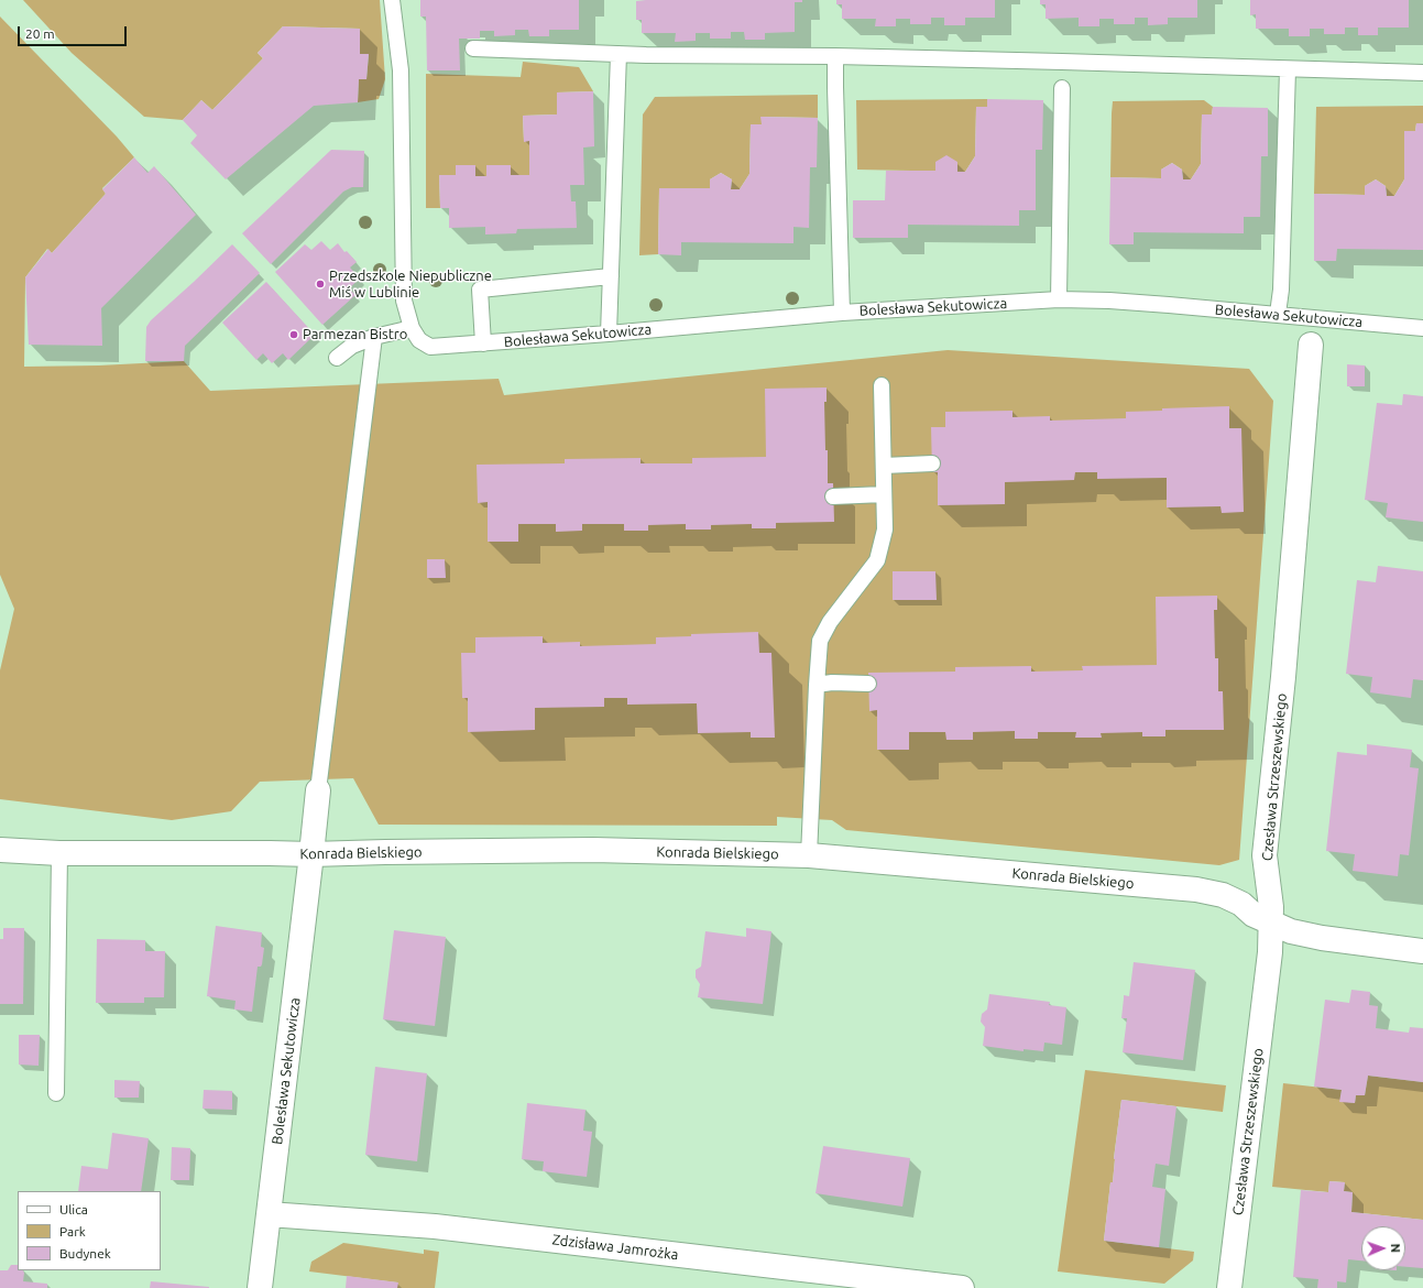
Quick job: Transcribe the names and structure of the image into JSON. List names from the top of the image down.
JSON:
{
  "streets": {
    "street": [
      "Bolesława Sekutowicza",
      "Czesława Strzeszewskiego",
      "Konrada Bielskiego",
      "Zdzisława Jamrożka"
    ]
  },
  "crossings": [
    ["Bolesława Sekutowicza", "Konrada Bielskiego"],
    ["Bolesława Sekutowicza", "Zdzisława Jamrożka"],
    ["Czesława Strzeszewskiego", "Konrada Bielskiego"]
  ],
  "places": ["Przedszkole Niepubliczne Miś w Lublinie", "Parmezan Bistro"],
  "legend": ["Ulica", "Park", "Budynek"],
  "scale_bar": "20 m",
  "north": "right"
}
